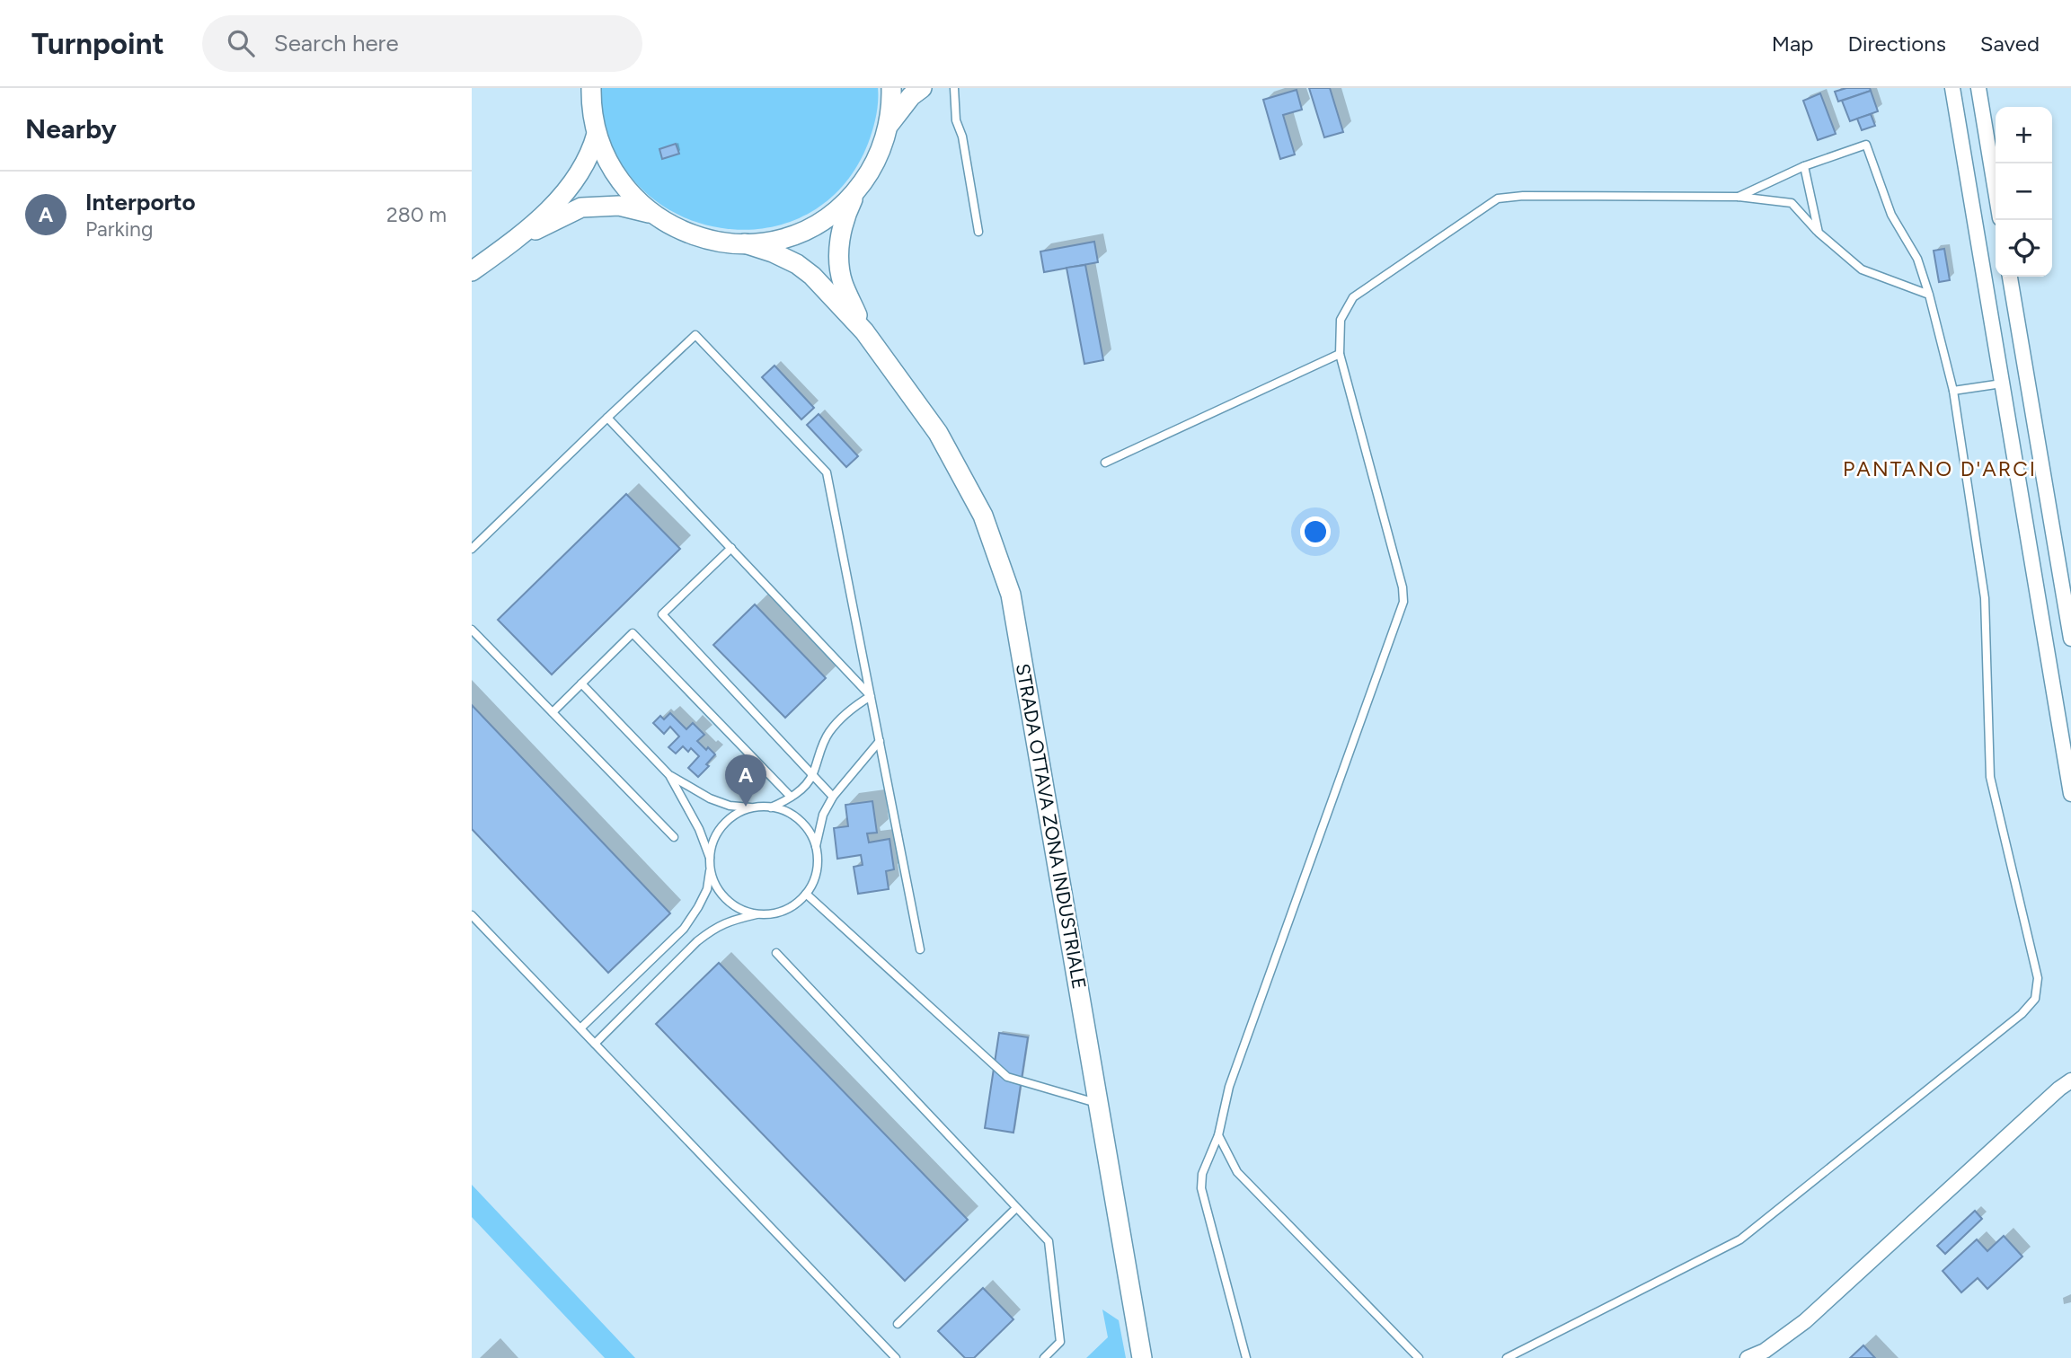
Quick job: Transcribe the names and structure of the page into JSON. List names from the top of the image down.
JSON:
{
  "streets": {
    "main road": ["STRADA OTTAVA ZONA INDUSTRIALE"]
  },
  "districts": ["PANTANO D'ARCI"],
  "page": {
    "header": "Turnpoint",
    "search": "Search here",
    "nav": ["Map", "Directions", "Saved"],
    "heading": "Nearby",
    "map_buttons": ["+", "−"],
    "list": [
      {
        "mark": "A",
        "name": "Interporto",
        "note": "Parking",
        "value": "280 m"
      }
    ],
    "pins": "A"
  }
}
